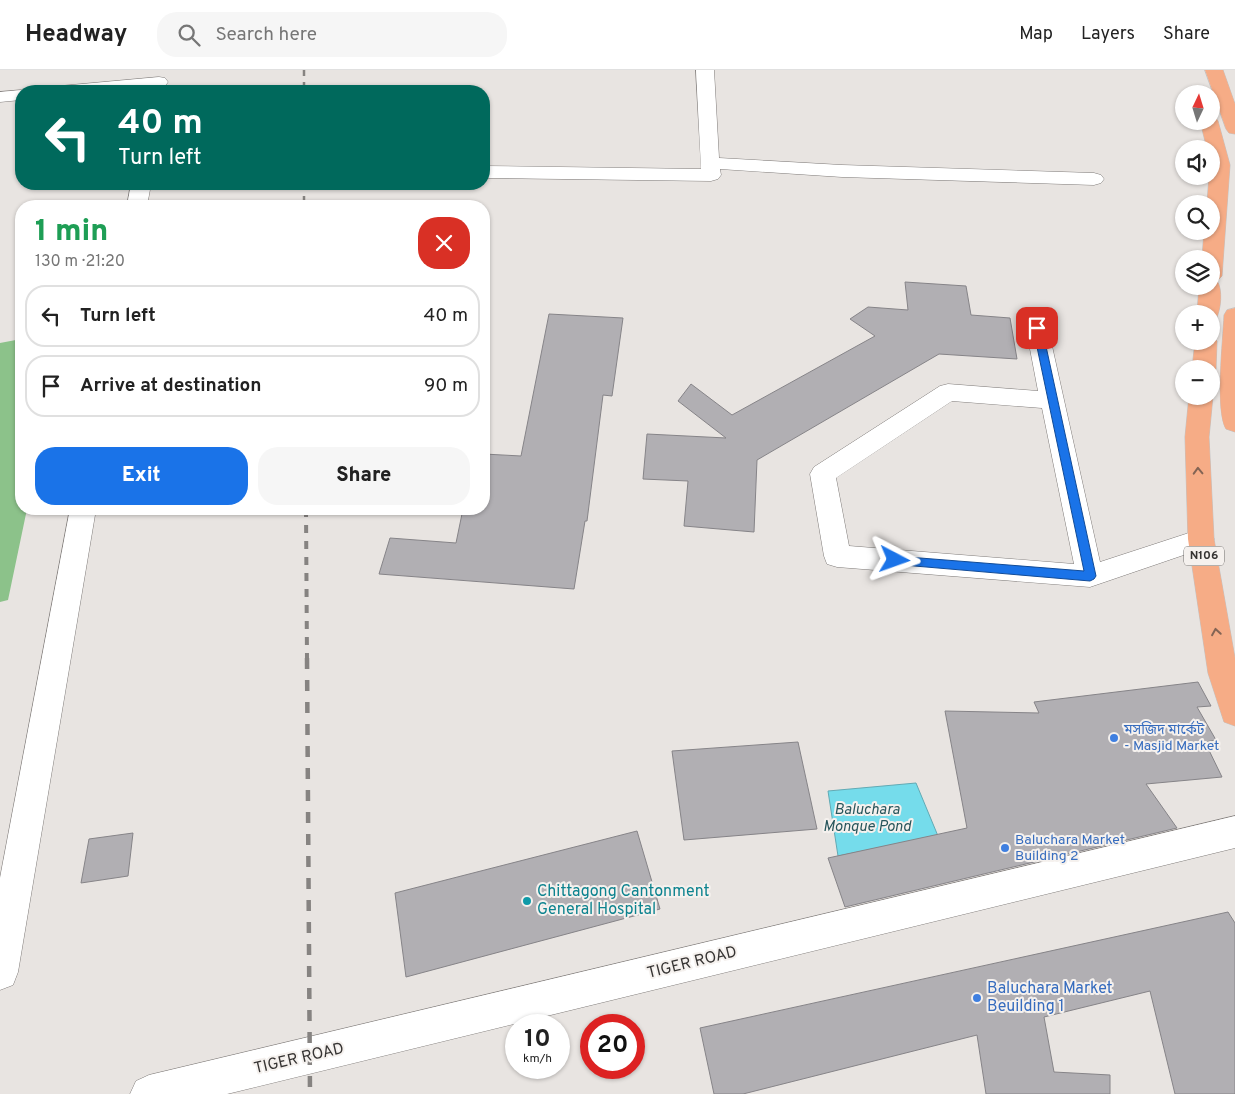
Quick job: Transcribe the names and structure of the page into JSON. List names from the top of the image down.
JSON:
{
  "streets": {
    "highway": ["N106"],
    "street": ["TIGER ROAD"]
  },
  "water": ["Baluchara Monque Pond"],
  "places": [
    "মসজিদ মার্কেট - Masjid Market",
    "Baluchara Market Building 2",
    "Chittagong Cantonment General Hospital",
    "Baluchara Market Beuilding 1"
  ],
  "north": "top",
  "page": {
    "header": "Headway",
    "search": "Search here",
    "nav": ["Map", "Layers", "Share"],
    "map_buttons": ["+", "−"],
    "turn": ["40 m", "Turn left"],
    "heading": ["1 min", "130 m · 21:20"],
    "list": [
      {
        "name": "Turn left",
        "value": "40 m"
      },
      {
        "name": "Arrive at destination",
        "value": "90 m"
      }
    ],
    "buttons": ["Exit", "Share"],
    "speed": "10 km/h",
    "limit": "20"
  }
}
